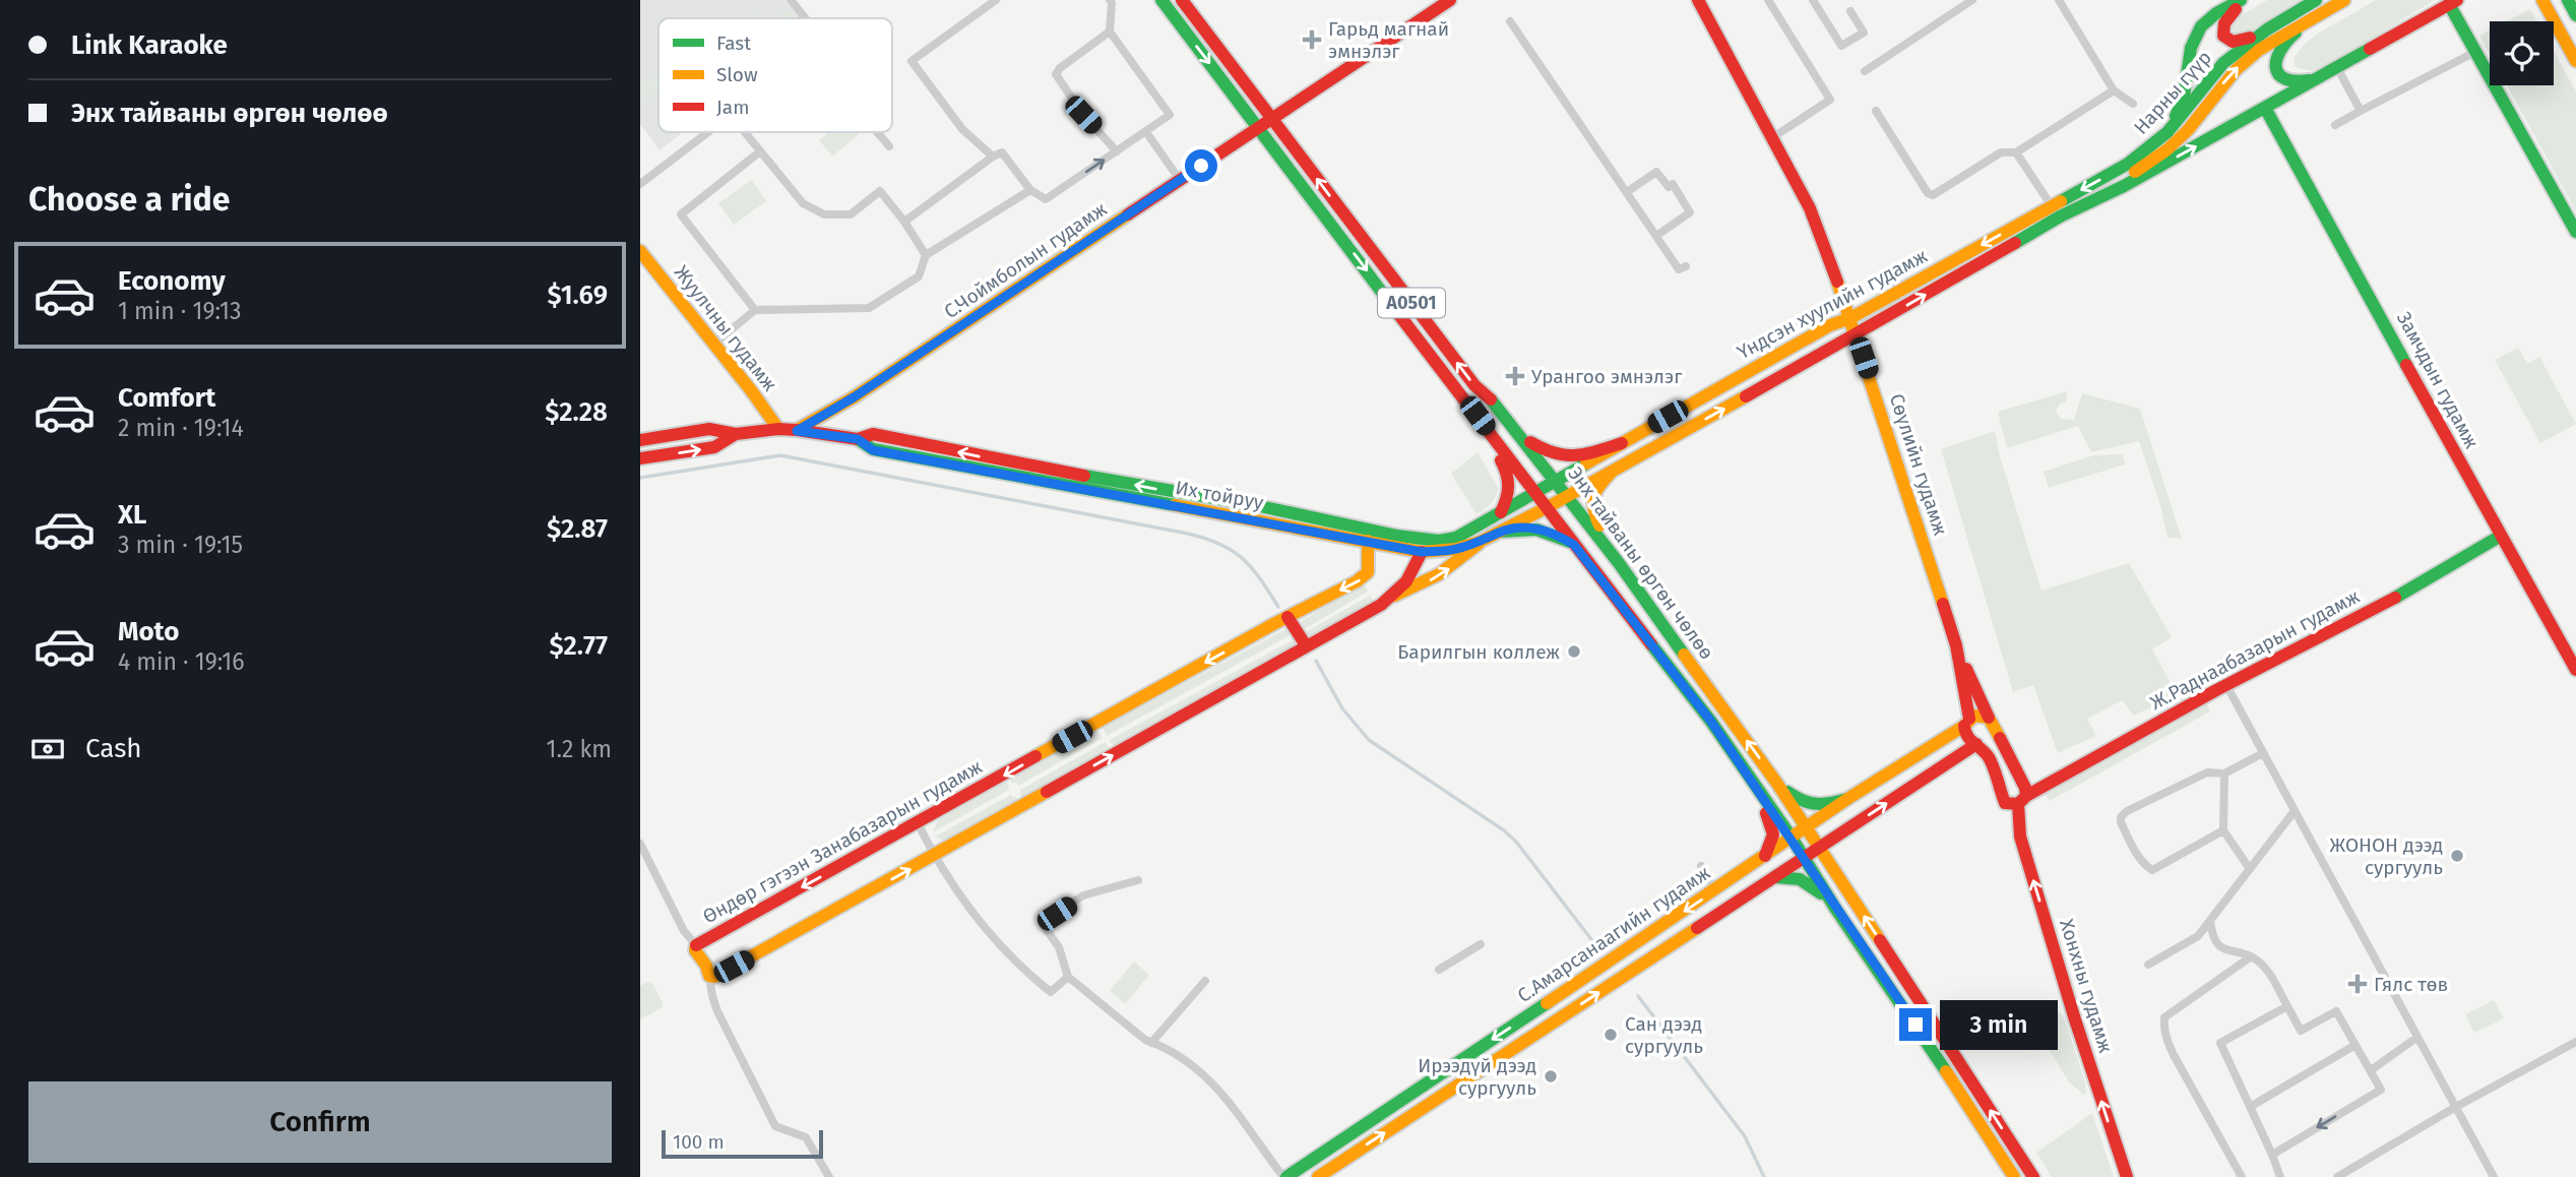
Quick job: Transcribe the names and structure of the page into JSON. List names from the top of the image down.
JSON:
{
  "streets": {
    "main road": [
      "Нарны гүүр",
      "С.Чоймболын гудамж",
      "A0501",
      "Үндсэн хуулийн гудамж",
      "Жуулчны гудамж",
      "Замчдын гудамж",
      "Сөүлийн гудамж",
      "Их тойруу",
      "Энх тайваны өргөн чөлөө",
      "Ж.Раднаабазарын гудамж",
      "Өндөр гэгээн Занабазарын гудамж",
      "С.Амарсанаагийн гудамж",
      "Хонхны гудамж"
    ]
  },
  "crossings": [
    ["Нарны гүүр", "Үндсэн хуулийн гудамж"],
    ["С.Чоймболын гудамж", "Их тойруу"],
    ["С.Чоймболын гудамж", "Энх тайваны өргөн чөлөө"],
    ["Үндсэн хуулийн гудамж", "Сөүлийн гудамж"],
    ["Үндсэн хуулийн гудамж", "Их тойруу"],
    ["Үндсэн хуулийн гудамж", "Энх тайваны өргөн чөлөө"],
    ["Жуулчны гудамж", "Их тойруу"],
    ["Замчдын гудамж", "Ж.Раднаабазарын гудамж"],
    ["Сөүлийн гудамж", "Ж.Раднаабазарын гудамж"],
    ["Сөүлийн гудамж", "С.Амарсанаагийн гудамж"],
    ["Сөүлийн гудамж", "Хонхны гудамж"],
    ["Их тойруу", "Энх тайваны өргөн чөлөө"],
    ["Их тойруу", "Өндөр гэгээн Занабазарын гудамж"],
    ["Энх тайваны өргөн чөлөө", "С.Амарсанаагийн гудамж"],
    ["Ж.Раднаабазарын гудамж", "Хонхны гудамж"]
  ],
  "one_way": ["Хонхны гудамж"],
  "places": {
    "health": ["Гарьд магнай эмнэлэг", "Урангоо эмнэлэг", "Гялс төв"],
    "other": [
      "Барилгын коллеж",
      "ЖОНОН дээд сургууль",
      "Сан дээд сургууль",
      "Ирээдүй дээд сургууль"
    ]
  },
  "legend": ["Fast", "Slow", "Jam"],
  "scale_bar": "100 m",
  "page": {
    "banner": ["Link Karaoke", "Энх тайваны өргөн чөлөө"],
    "heading": "Choose a ride",
    "list": [
      {
        "name": "Economy",
        "note": "1 min · 19:13",
        "value": "$1.69"
      },
      {
        "name": "Comfort",
        "note": "2 min · 19:14",
        "value": "$2.28"
      },
      {
        "name": "XL",
        "note": "3 min · 19:15",
        "value": "$2.87"
      },
      {
        "name": "Moto",
        "note": "4 min · 19:16",
        "value": "$2.77"
      }
    ],
    "pay": ["Cash", "1.2 km"],
    "bubble": "3 min",
    "buttons": "Confirm",
    "scale": "100 m"
  }
}
